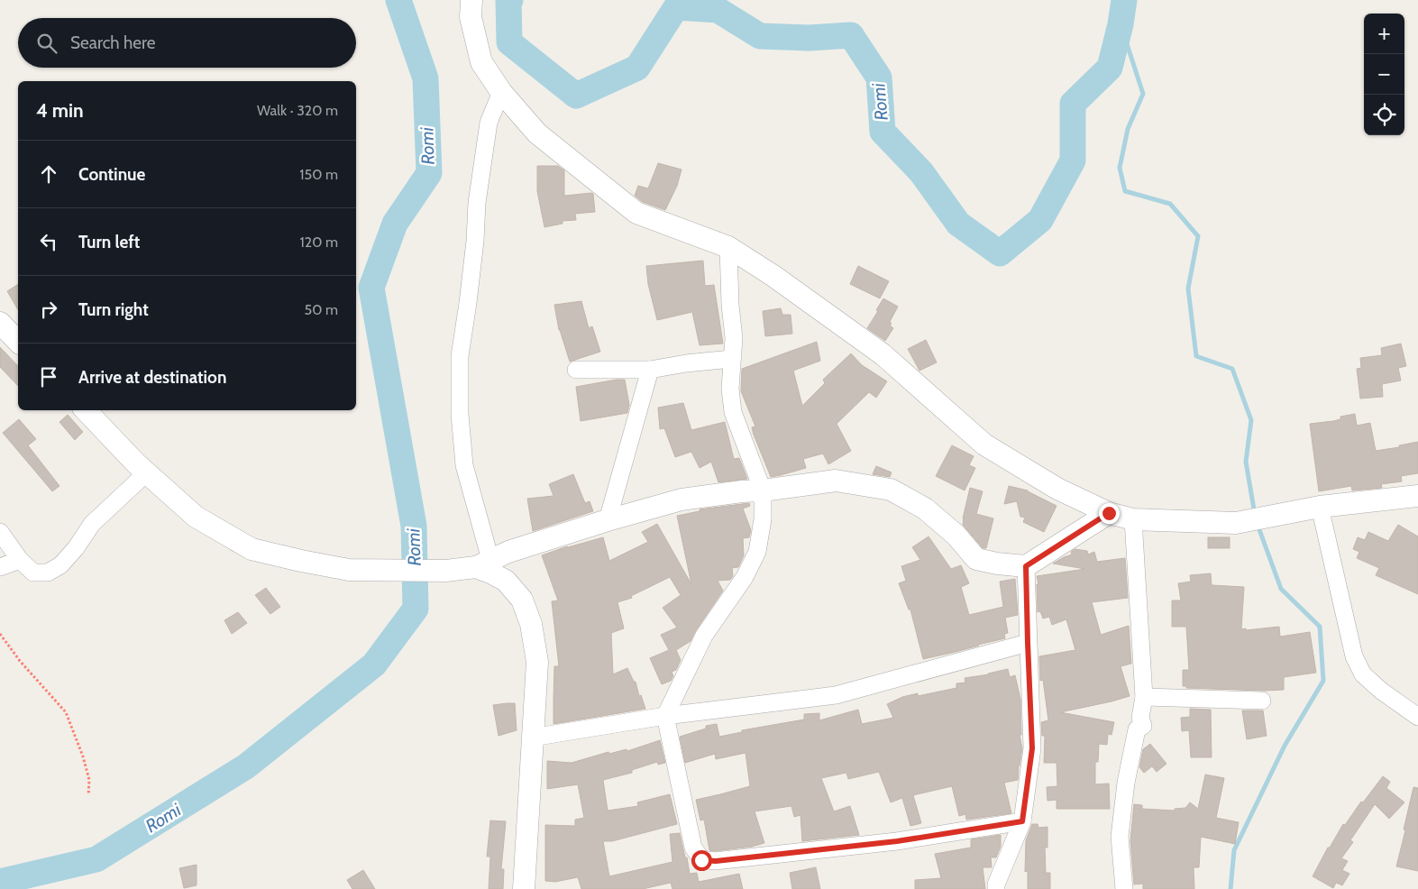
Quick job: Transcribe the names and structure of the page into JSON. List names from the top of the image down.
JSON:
{
  "water": ["Romi"],
  "page": {
    "map_buttons": ["+", "−"],
    "search": "Search here",
    "heading": ["4 min", "Walk · 320 m"],
    "list": [
      ["Continue", "150 m"],
      ["Turn left", "120 m"],
      ["Turn right", "50 m"],
      "Arrive at destination"
    ]
  }
}
